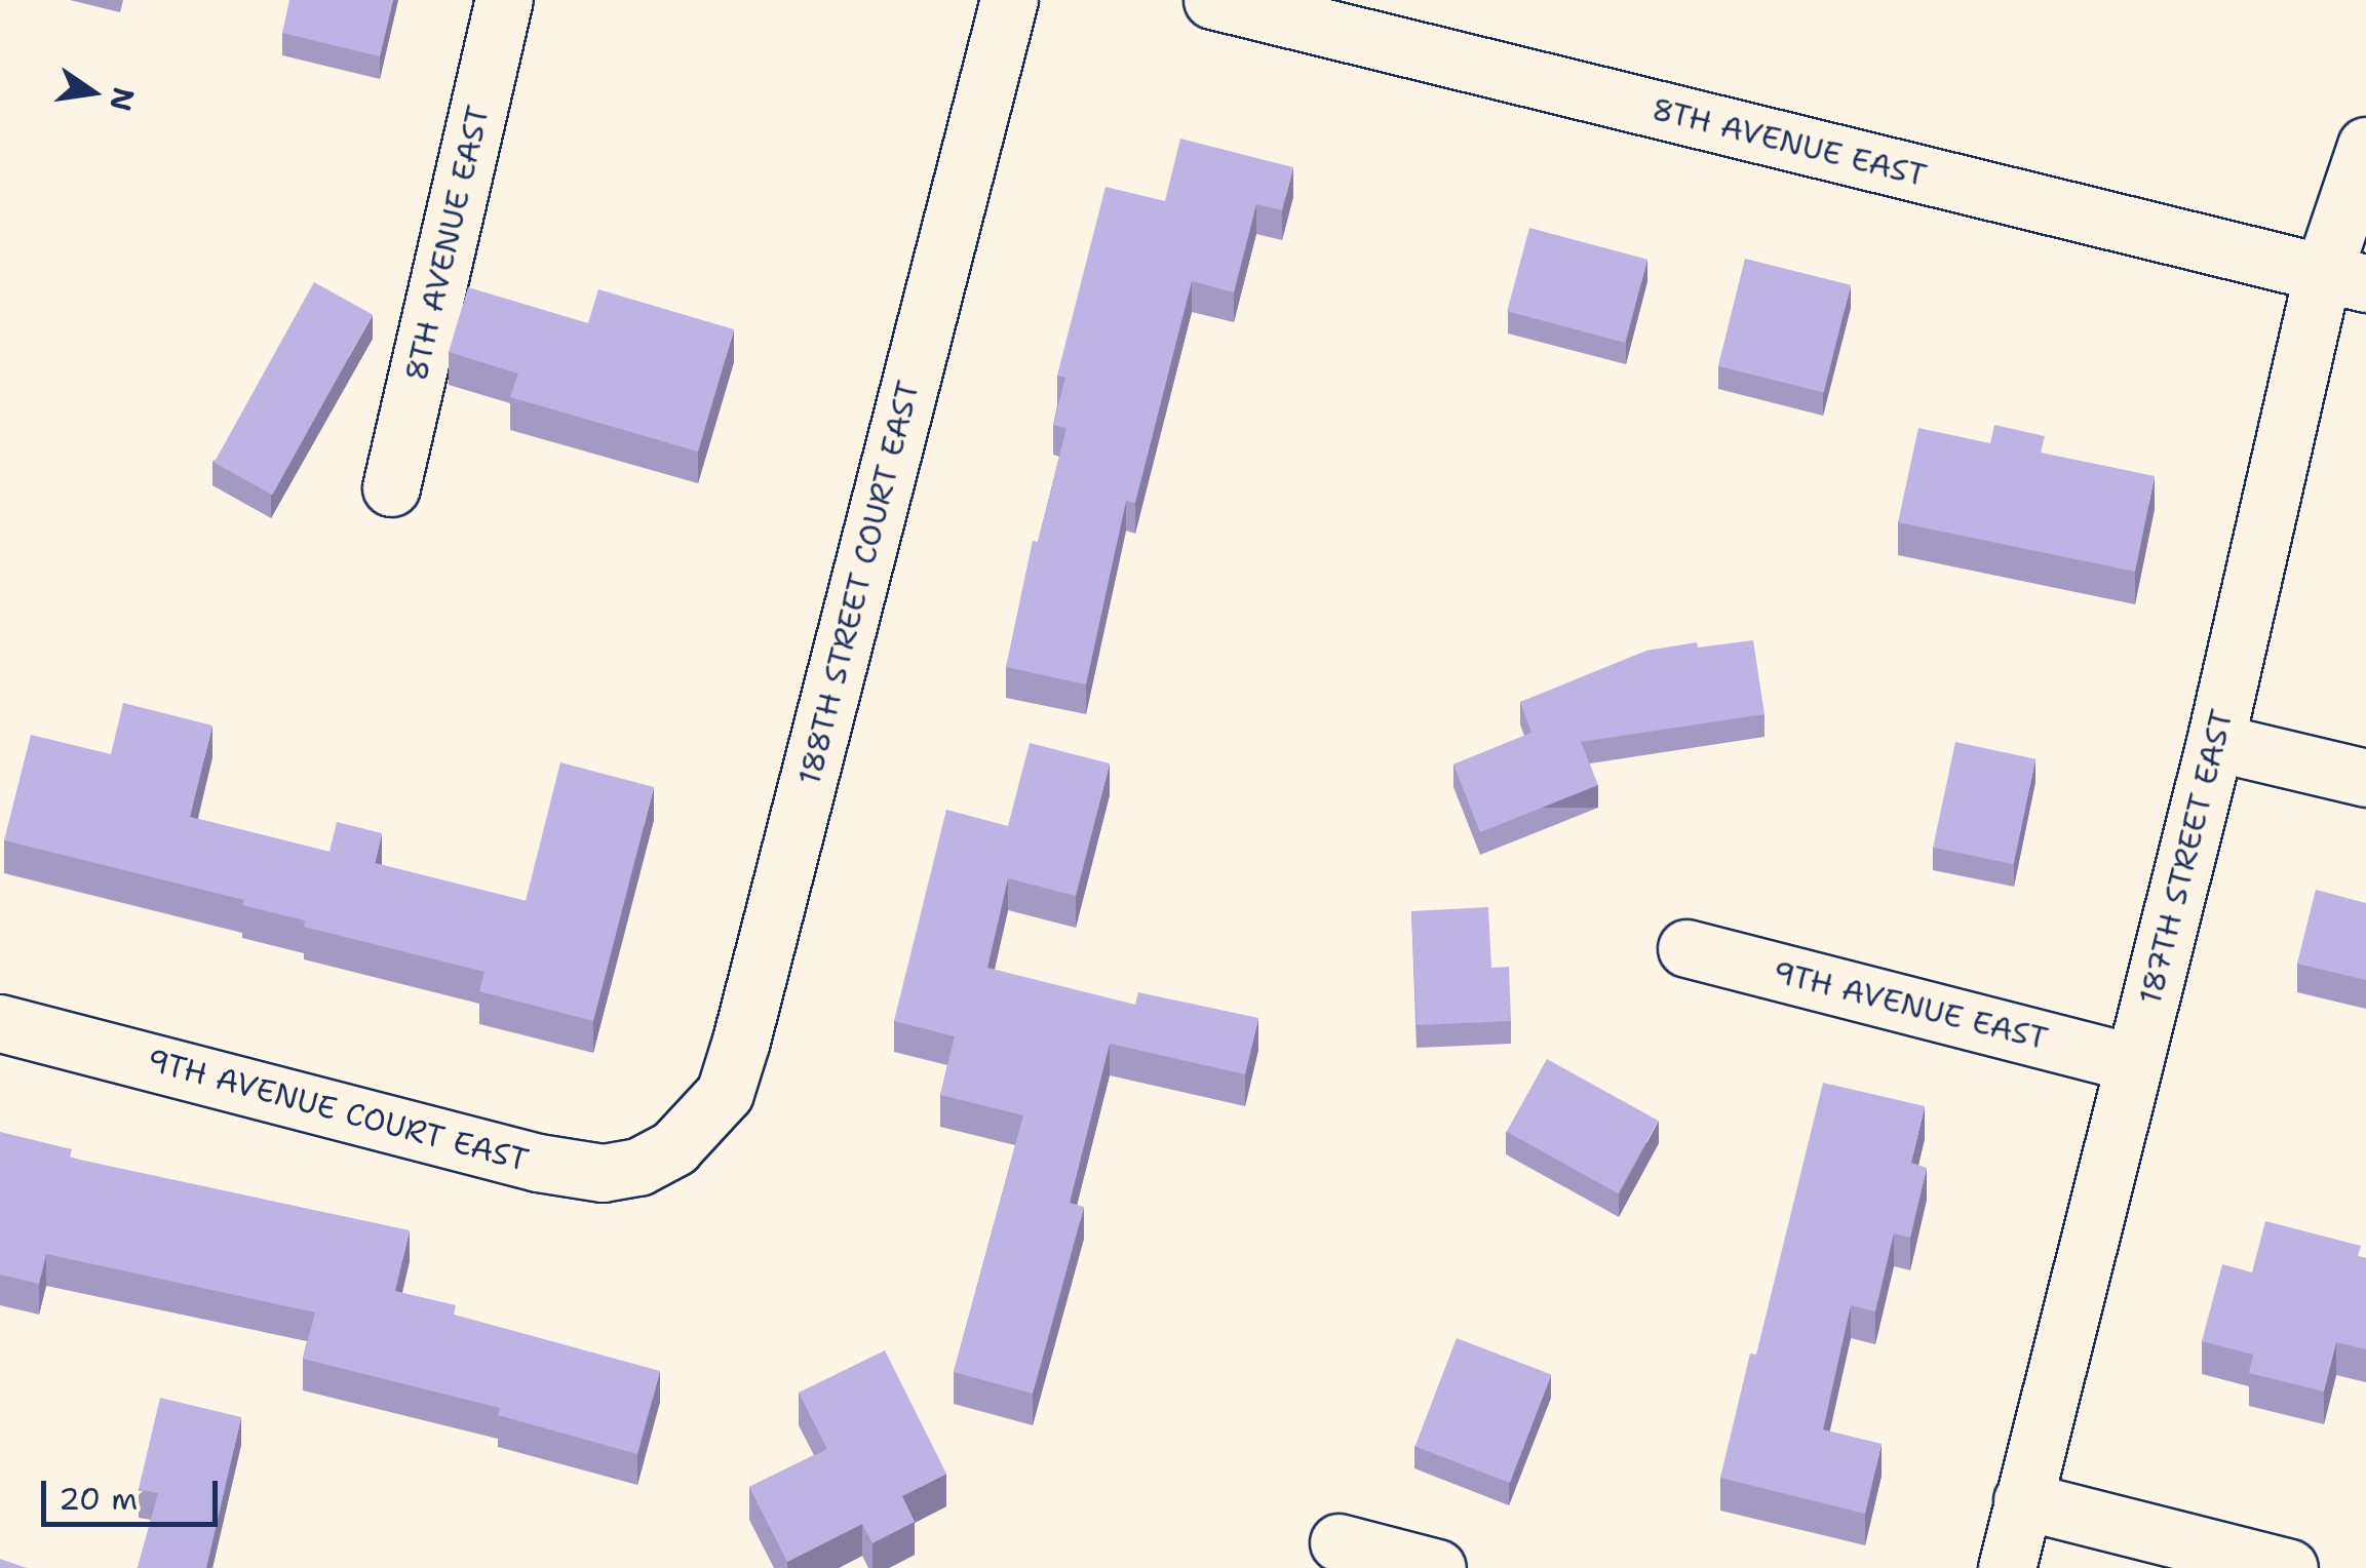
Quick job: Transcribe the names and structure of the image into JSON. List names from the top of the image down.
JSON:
{
  "streets": {
    "street": [
      "8TH AVENUE EAST",
      "188TH STREET COURT EAST",
      "187TH STREET EAST",
      "9TH AVENUE EAST",
      "9TH AVENUE COURT EAST"
    ]
  },
  "crossings": [
    ["8TH AVENUE EAST", "187TH STREET EAST"],
    ["188TH STREET COURT EAST", "9TH AVENUE COURT EAST"],
    ["187TH STREET EAST", "9TH AVENUE EAST"]
  ],
  "scale_bar": "20 m",
  "north": "right"
}
